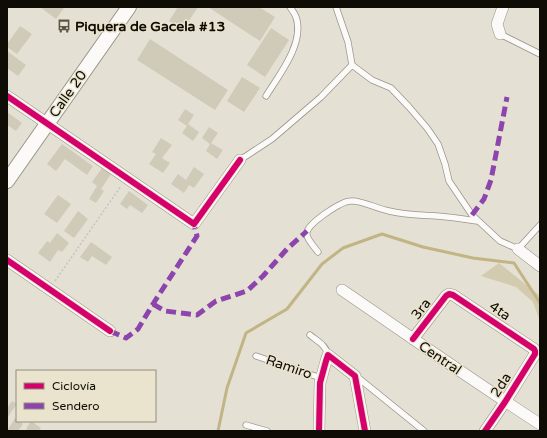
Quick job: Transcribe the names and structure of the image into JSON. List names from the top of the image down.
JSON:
{
  "streets": {
    "street": [
      "Calle 20",
      "3ra",
      "4ta",
      "Central",
      "2da"
    ],
    "lane": ["Ramiro"]
  },
  "crossings": [
    ["3ra", "4ta"],
    ["3ra", "Central"],
    ["4ta", "2da"],
    ["Central", "2da"]
  ],
  "places": {
    "bus stop": ["Piquera de Gacela #13"]
  },
  "legend": ["Ciclovía", "Sendero"]
}
